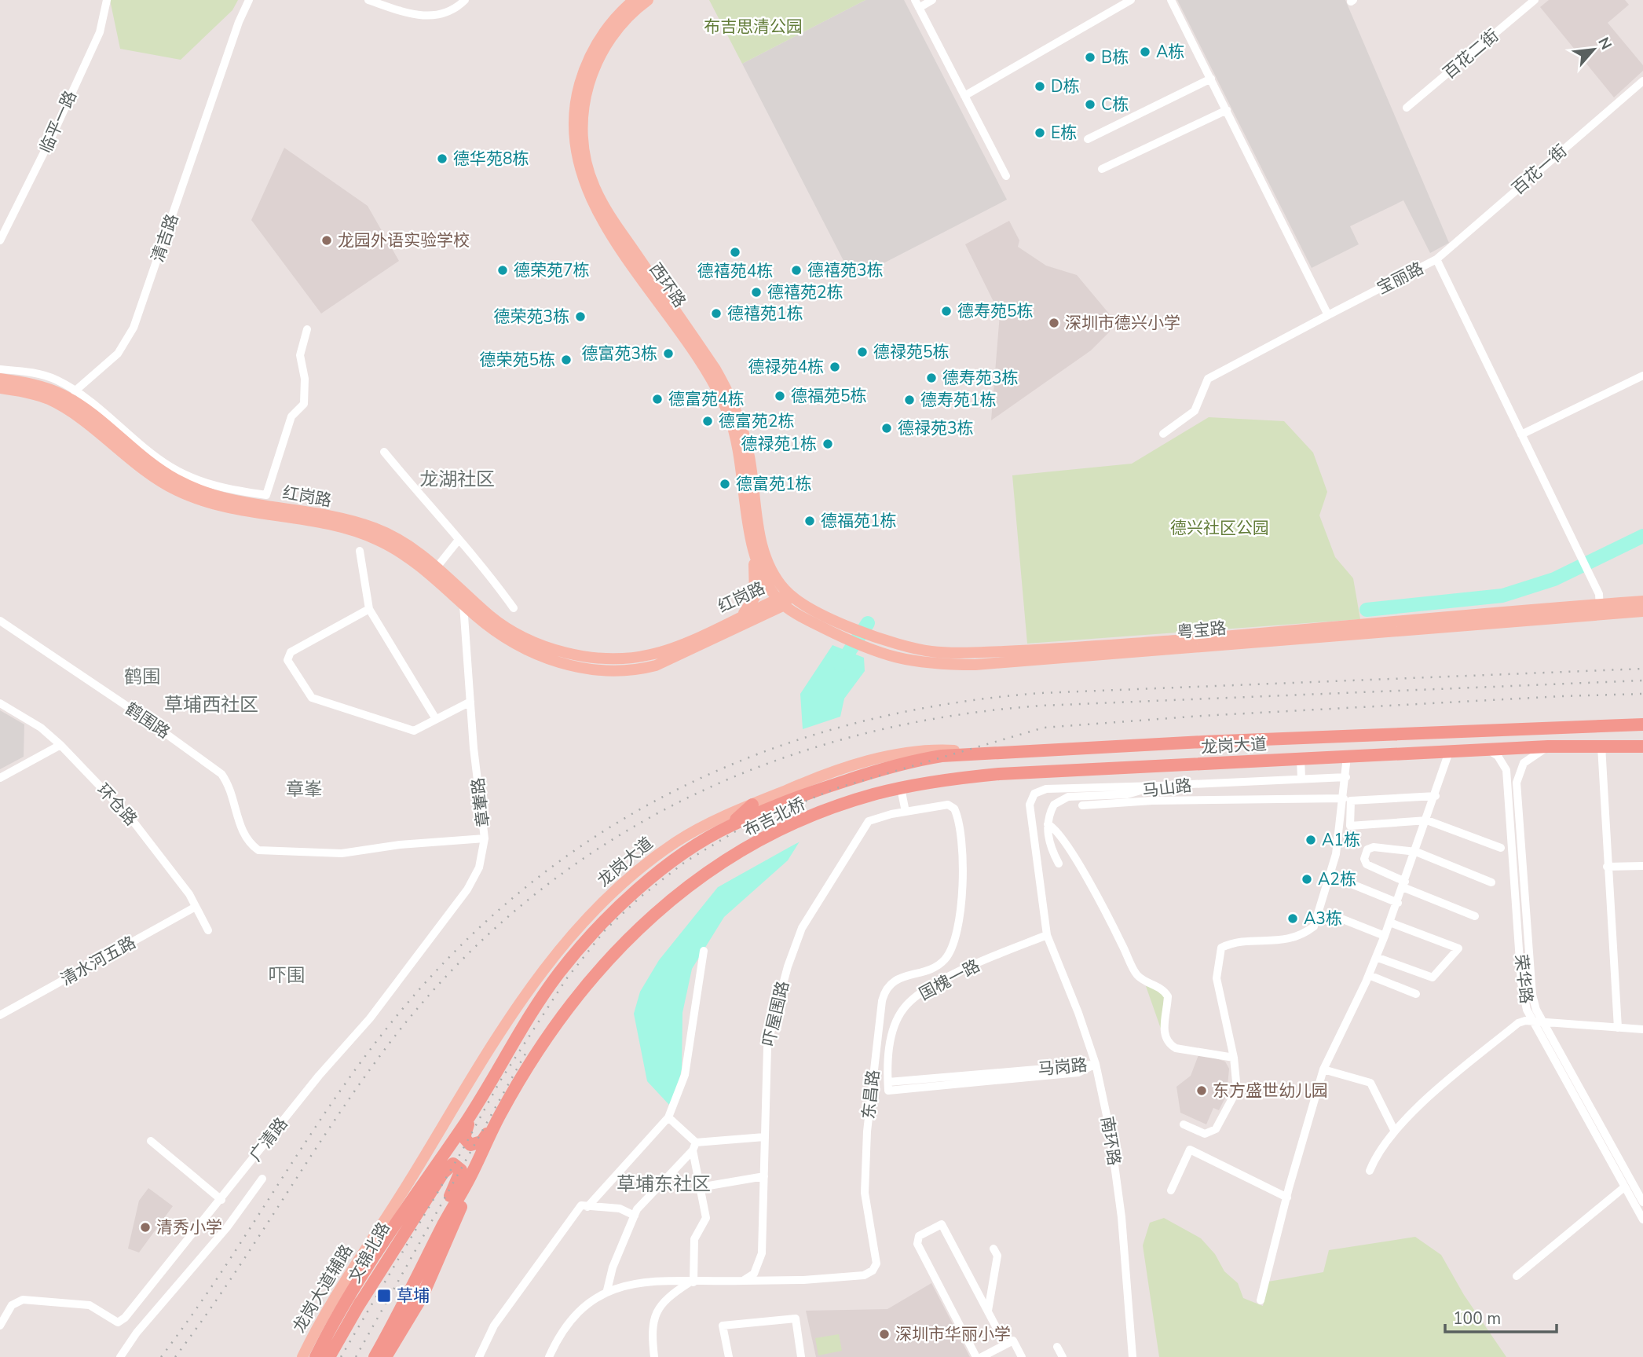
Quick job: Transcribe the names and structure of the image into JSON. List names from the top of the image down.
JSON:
{
  "streets": {
    "highway": ["龙岗大道", "布吉北桥", "文锦北路"],
    "main road": [
      "西环路",
      "红岗路",
      "粤宝路",
      "龙岗大道辅路"
    ],
    "street": [
      "百花二街",
      "临平一路",
      "百花一街",
      "清吉路",
      "宝丽路",
      "鹤围路",
      "马山路",
      "章輋路",
      "环仓路",
      "清水河五路",
      "荣华路",
      "国槐一路",
      "吓屋围路",
      "马岗路",
      "东昌路",
      "广清路",
      "南环路"
    ]
  },
  "crossings": [
    ["百花一街", "宝丽路"],
    ["宝丽路", "粤宝路"],
    ["西环路", "红岗路"],
    ["西环路", "粤宝路"],
    ["红岗路", "粤宝路"],
    ["红岗路", "章輋路"],
    ["鹤围路", "章輋路"],
    ["龙岗大道", "布吉北桥"],
    ["龙岗大道", "荣华路"],
    ["龙岗大道", "文锦北路"],
    ["龙岗大道", "龙岗大道辅路"],
    ["马山路", "南环路"],
    ["章輋路", "广清路"],
    ["环仓路", "清水河五路"],
    ["国槐一路", "马岗路"],
    ["国槐一路", "南环路"],
    ["吓屋围路", "东昌路"],
    ["马岗路", "南环路"]
  ],
  "districts": [
    "龙湖社区",
    "鹤围",
    "草埔西社区",
    "章峯",
    "吓围",
    "草埔东社区"
  ],
  "parks": ["布吉思清公园", "德兴社区公园"],
  "places": {
    "other": [
      "A栋",
      "B栋",
      "D栋",
      "C栋",
      "E栋",
      "德华苑8栋",
      "龙园外语实验学校",
      "德禧苑4栋",
      "德荣苑7栋",
      "德禧苑3栋",
      "德禧苑2栋",
      "德寿苑5栋",
      "德禧苑1栋",
      "德荣苑3栋",
      "深圳市德兴小学",
      "德禄苑5栋",
      "德富苑3栋",
      "德荣苑5栋",
      "德禄苑4栋",
      "德寿苑3栋",
      "德福苑5栋",
      "德富苑4栋",
      "德寿苑1栋",
      "德富苑2栋",
      "德禄苑3栋",
      "德禄苑1栋",
      "德富苑1栋",
      "德福苑1栋",
      "A1栋",
      "A2栋",
      "A3栋",
      "东方盛世幼儿园",
      "清秀小学",
      "深圳市华丽小学"
    ],
    "transit": ["草埔"]
  },
  "scale_bar": "100 m",
  "north": "top right"
}
